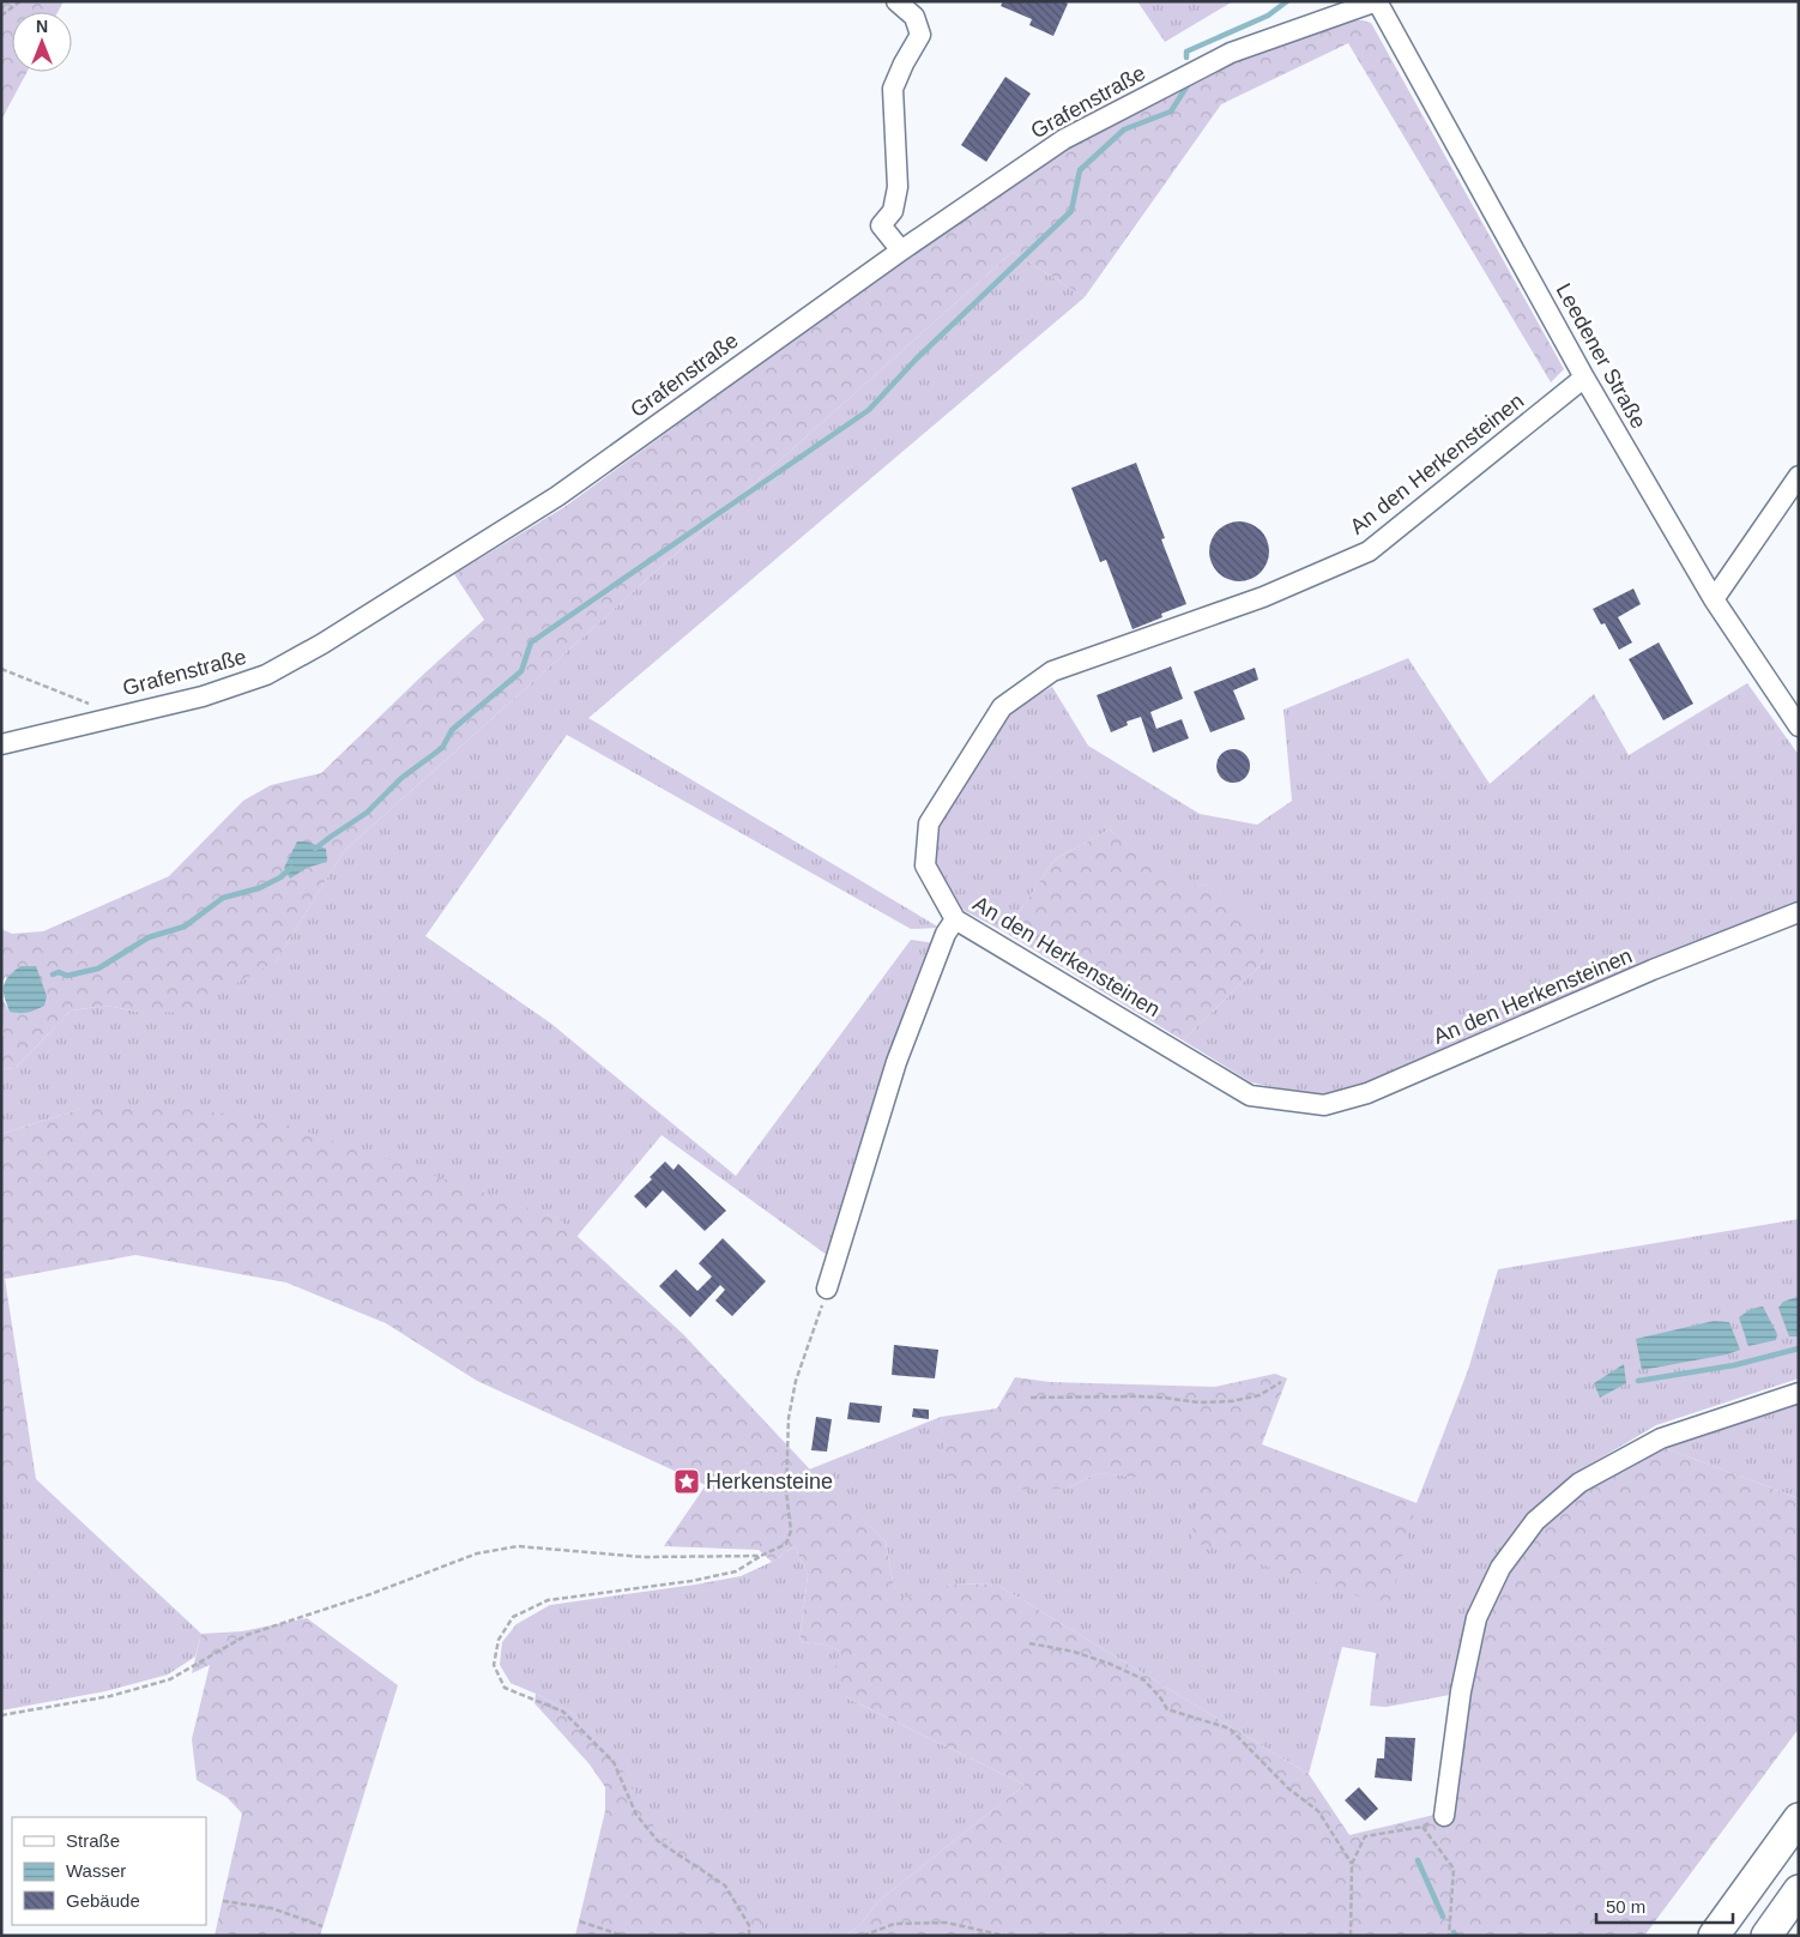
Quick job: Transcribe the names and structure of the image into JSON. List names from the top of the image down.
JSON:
{
  "streets": {
    "street": ["Grafenstraße", "Leedener Straße", "An den Herkensteinen"]
  },
  "crossings": [
    ["Grafenstraße", "Leedener Straße"],
    ["Leedener Straße", "An den Herkensteinen"]
  ],
  "places": {
    "place": ["Herkensteine"]
  },
  "legend": ["Straße", "Wasser", "Gebäude"],
  "scale_bar": "50 m",
  "north": "top"
}
